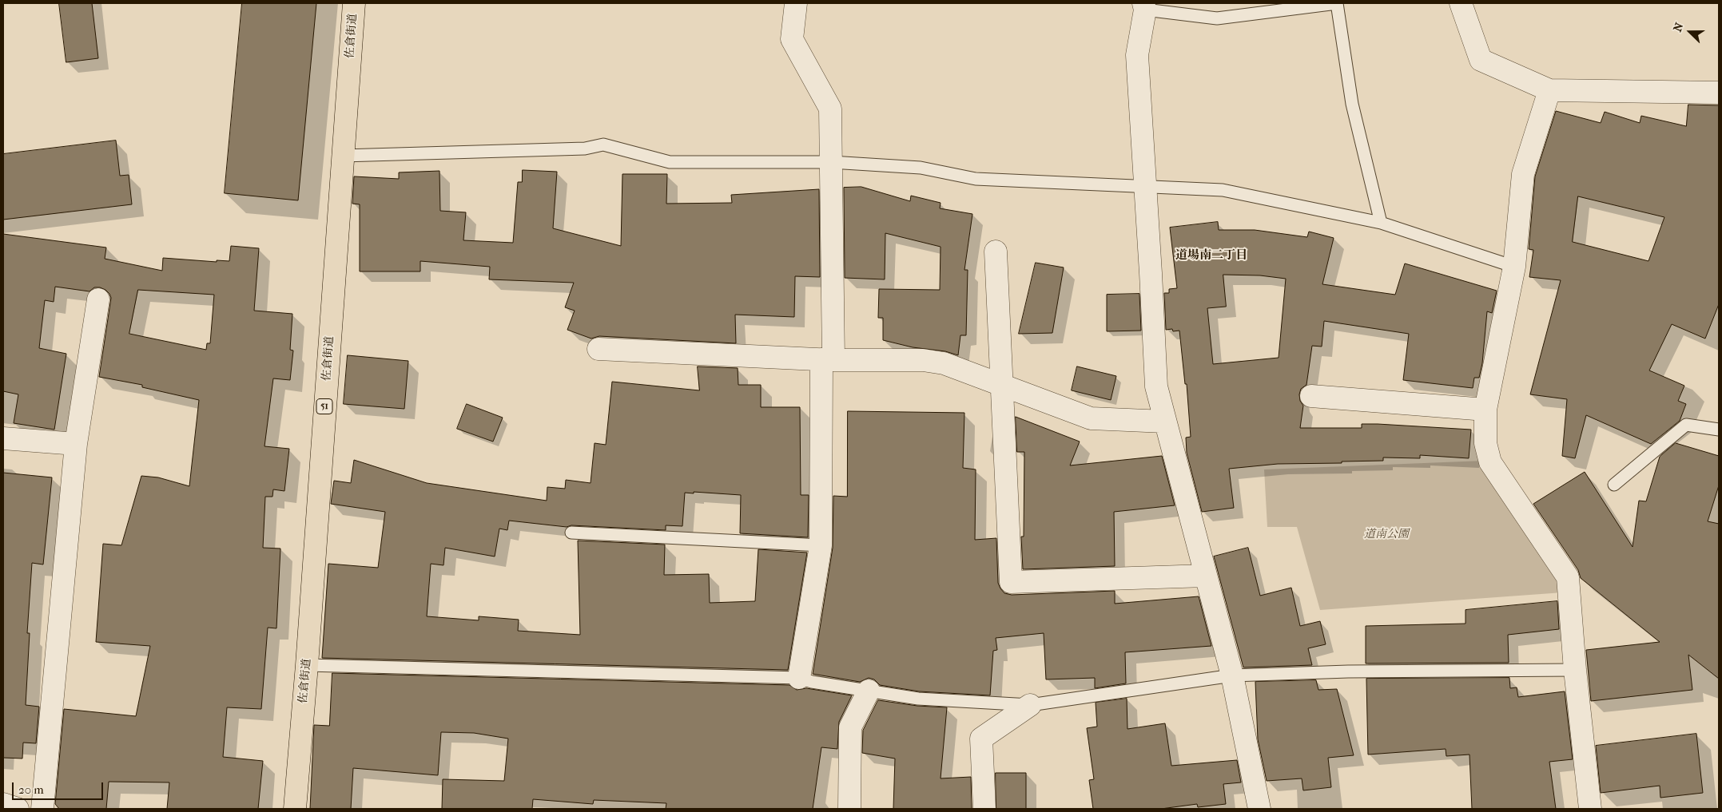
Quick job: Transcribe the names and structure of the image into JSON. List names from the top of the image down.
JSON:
{
  "streets": {
    "highway": ["佐倉街道", "51"]
  },
  "districts": ["道場南二丁目"],
  "parks": ["道南公園"],
  "scale_bar": "20 m",
  "north": "left"
}
